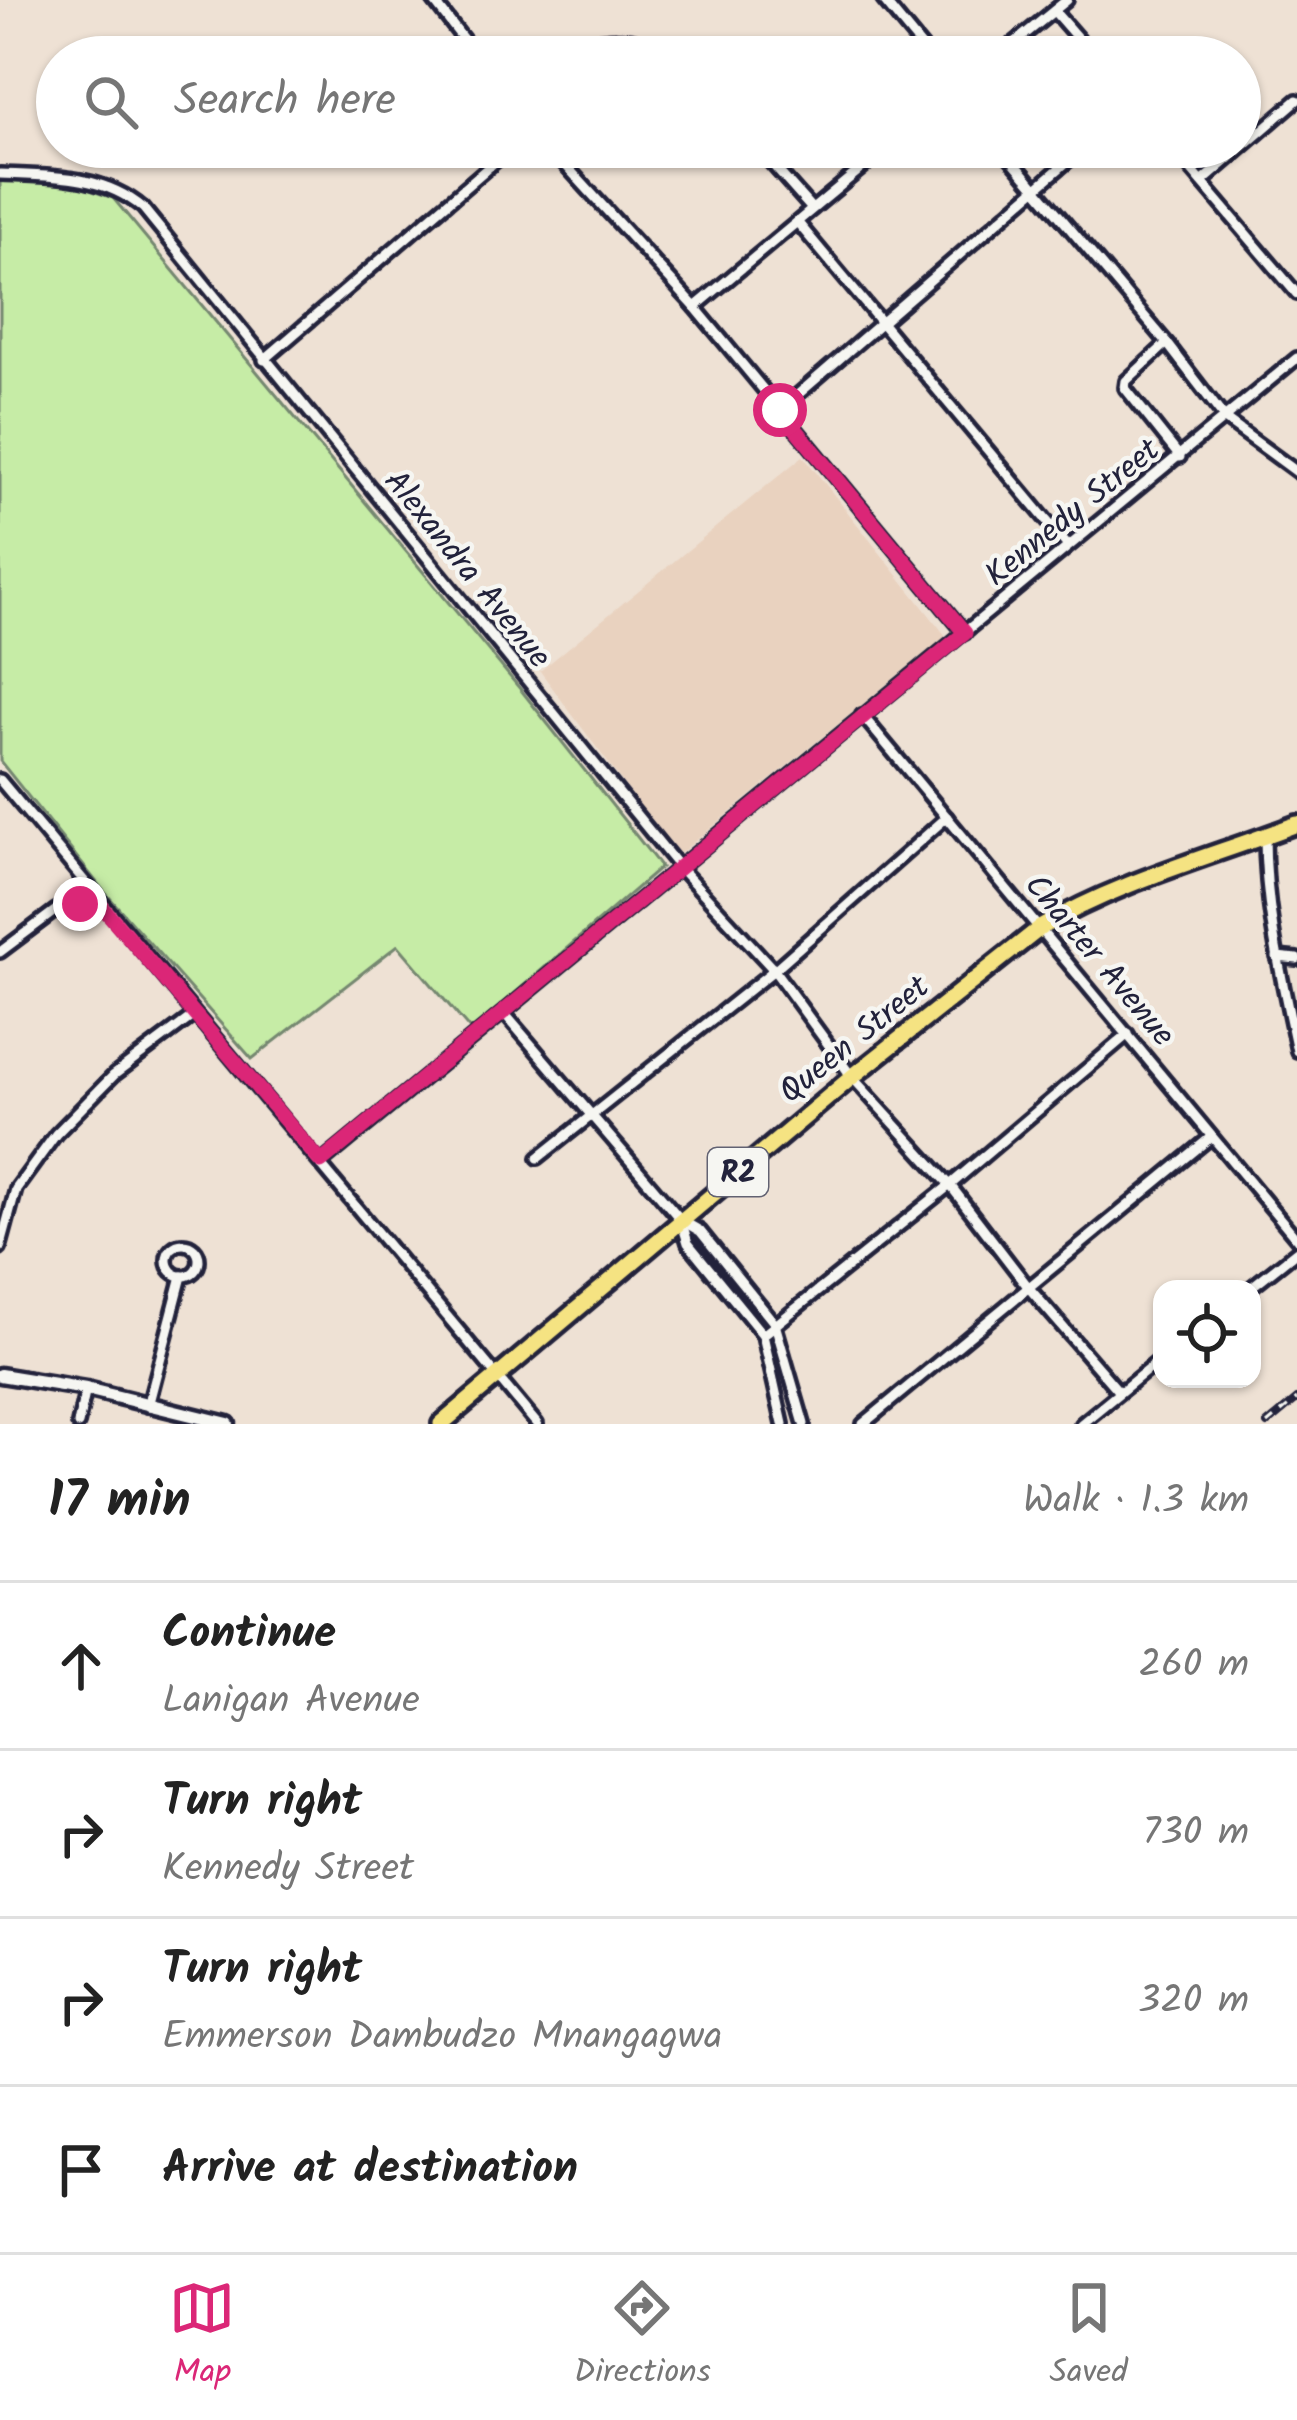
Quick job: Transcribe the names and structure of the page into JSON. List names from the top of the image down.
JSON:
{
  "streets": {
    "highway": ["Queen Street", "R2"],
    "street": ["Kennedy Street", "Alexandra Avenue", "Charter Avenue"]
  },
  "crossings": [
    ["Kennedy Street", "Alexandra Avenue"],
    ["Kennedy Street", "Charter Avenue"],
    ["Alexandra Avenue", "Queen Street"],
    ["Charter Avenue", "Queen Street"]
  ],
  "page": {
    "search": "Search here",
    "heading": ["17 min", "Walk · 1.3 km"],
    "list": [
      ["Continue", "Lanigan Avenue", "260 m"],
      ["Turn right", "Kennedy Street", "730 m"],
      ["Turn right", "Emmerson Dambudzo Mnangagwa", "320 m"],
      "Arrive at destination"
    ],
    "nav": ["Map", "Directions", "Saved"]
  }
}
